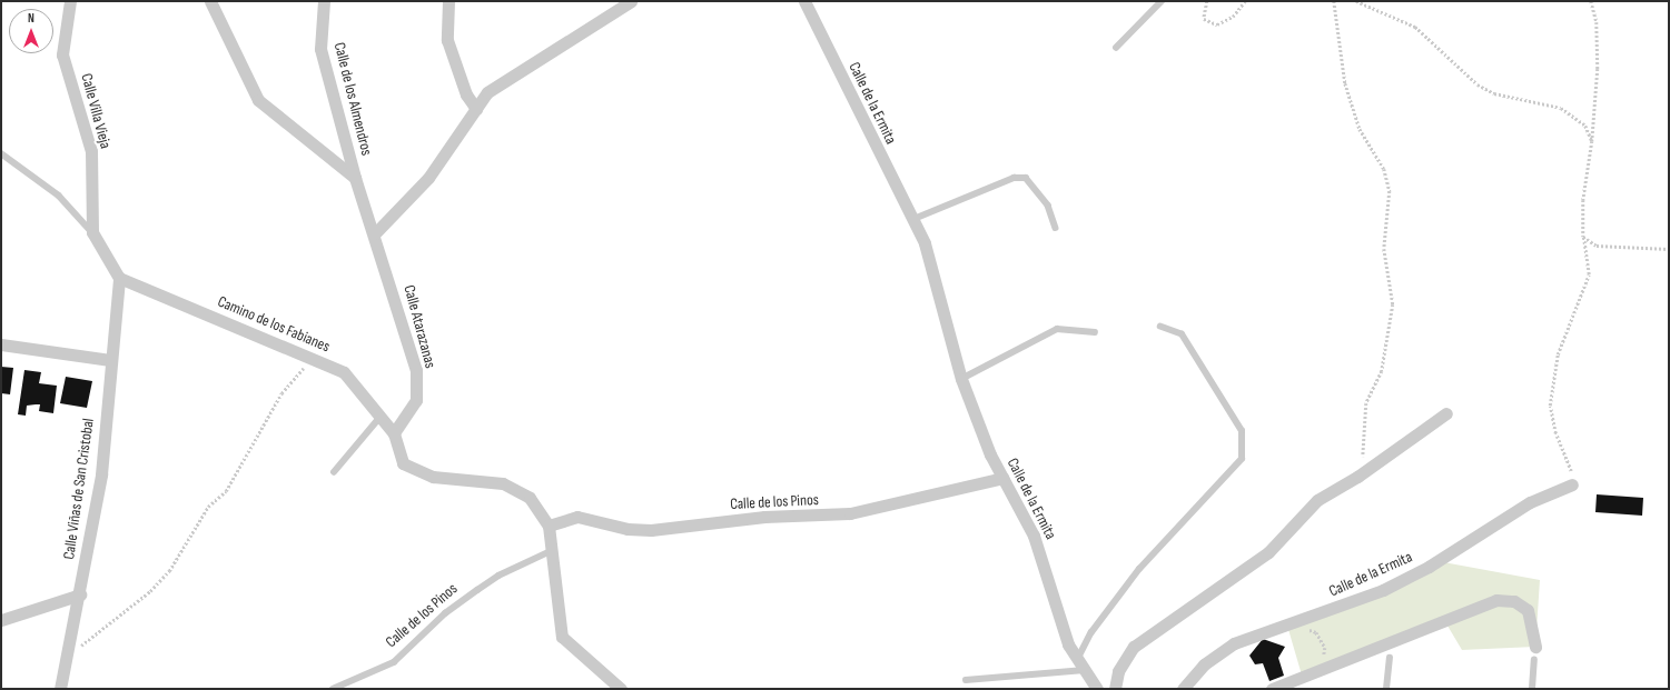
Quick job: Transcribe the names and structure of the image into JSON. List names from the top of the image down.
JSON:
{
  "streets": {
    "street": [
      "Calle de los Almendros",
      "Calle de la Ermita",
      "Calle Villa Vieja",
      "Camino de los Fabianes",
      "Calle Atarazanas",
      "Calle Viñas de San Cristobal",
      "Calle de los Pinos"
    ]
  },
  "crossings": [
    ["Calle de los Almendros", "Calle Atarazanas"],
    ["Calle de la Ermita", "Calle de los Pinos"],
    ["Calle Villa Vieja", "Camino de los Fabianes"],
    ["Calle Villa Vieja", "Calle Viñas de San Cristobal"],
    ["Camino de los Fabianes", "Calle Atarazanas"],
    ["Camino de los Fabianes", "Calle Viñas de San Cristobal"]
  ],
  "north": "top"
}
